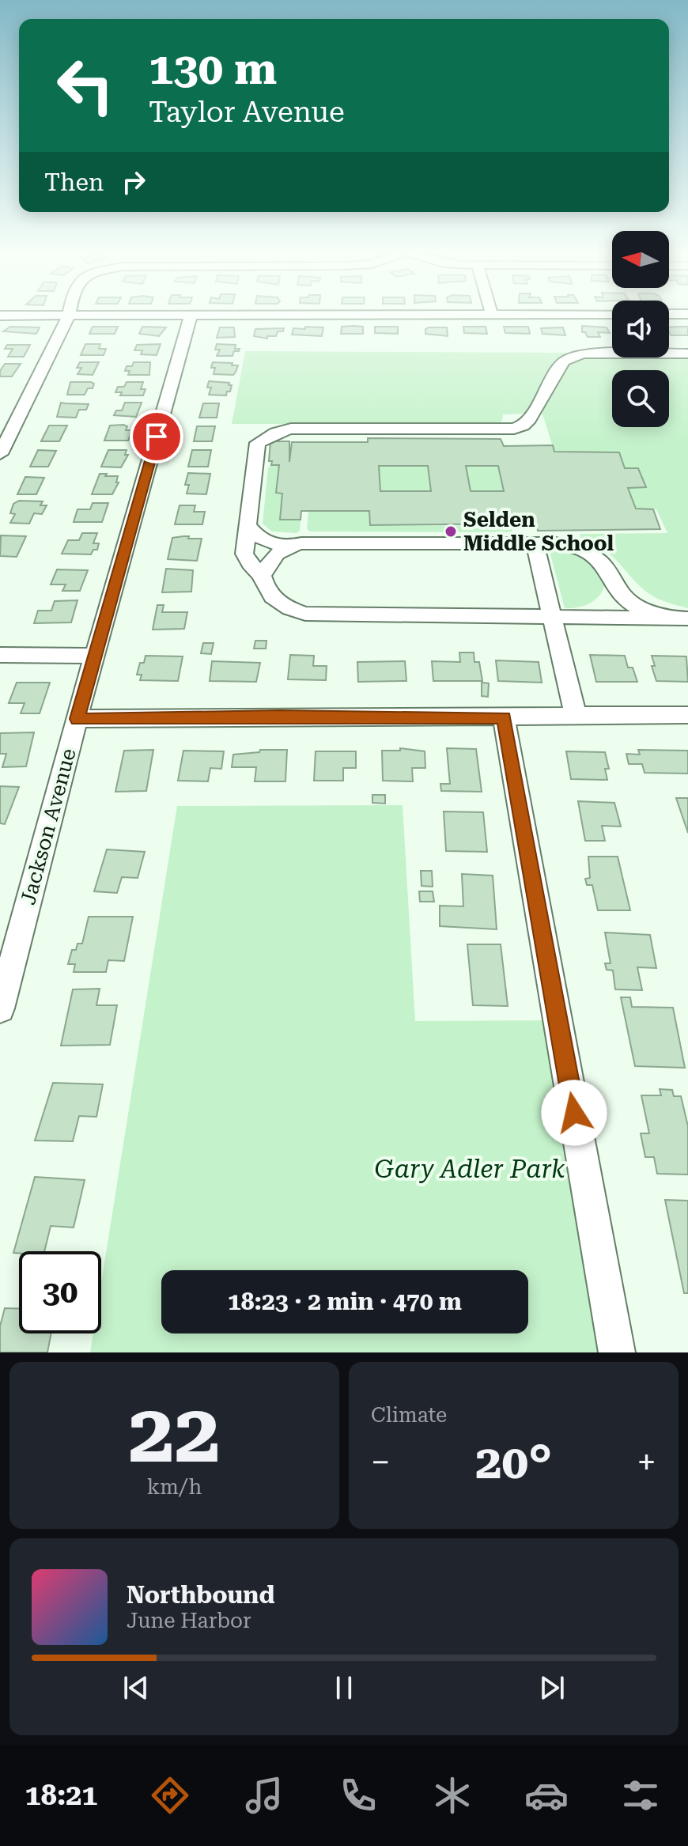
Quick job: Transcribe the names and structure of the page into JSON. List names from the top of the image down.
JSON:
{
  "streets": {
    "street": ["Jackson Avenue"]
  },
  "parks": ["Gary Adler Park"],
  "places": ["Selden Middle School"],
  "north": "left",
  "page": {
    "turn": ["130 m", "Taylor Avenue"],
    "then": "Then",
    "limit": "30",
    "trip": "18:23 · 2 min · 470 m",
    "tile": [
      ["22", "km/h"],
      "Climate"
    ],
    "heat": ["−", "20°", "+"],
    "song": ["Northbound", "June Harbor"],
    "tabs": "18:21"
  }
}
